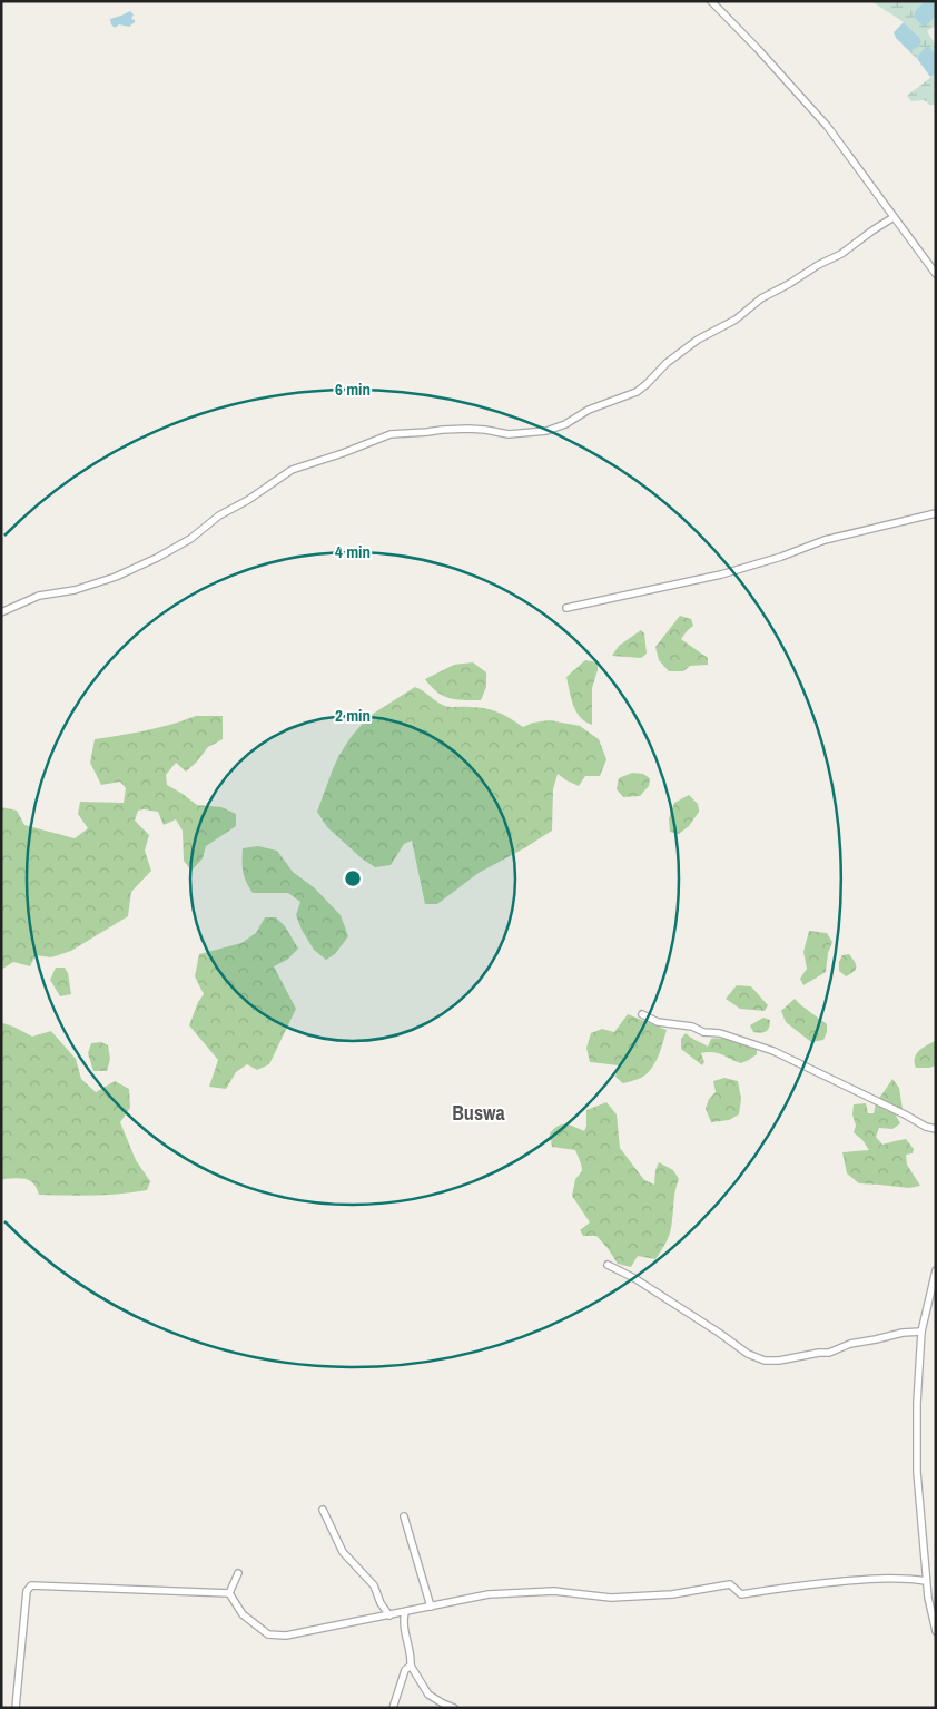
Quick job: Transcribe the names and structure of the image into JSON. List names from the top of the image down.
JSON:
{
  "districts": ["Buswa"],
  "rings": ["6 min", "4 min", "2 min"]
}
